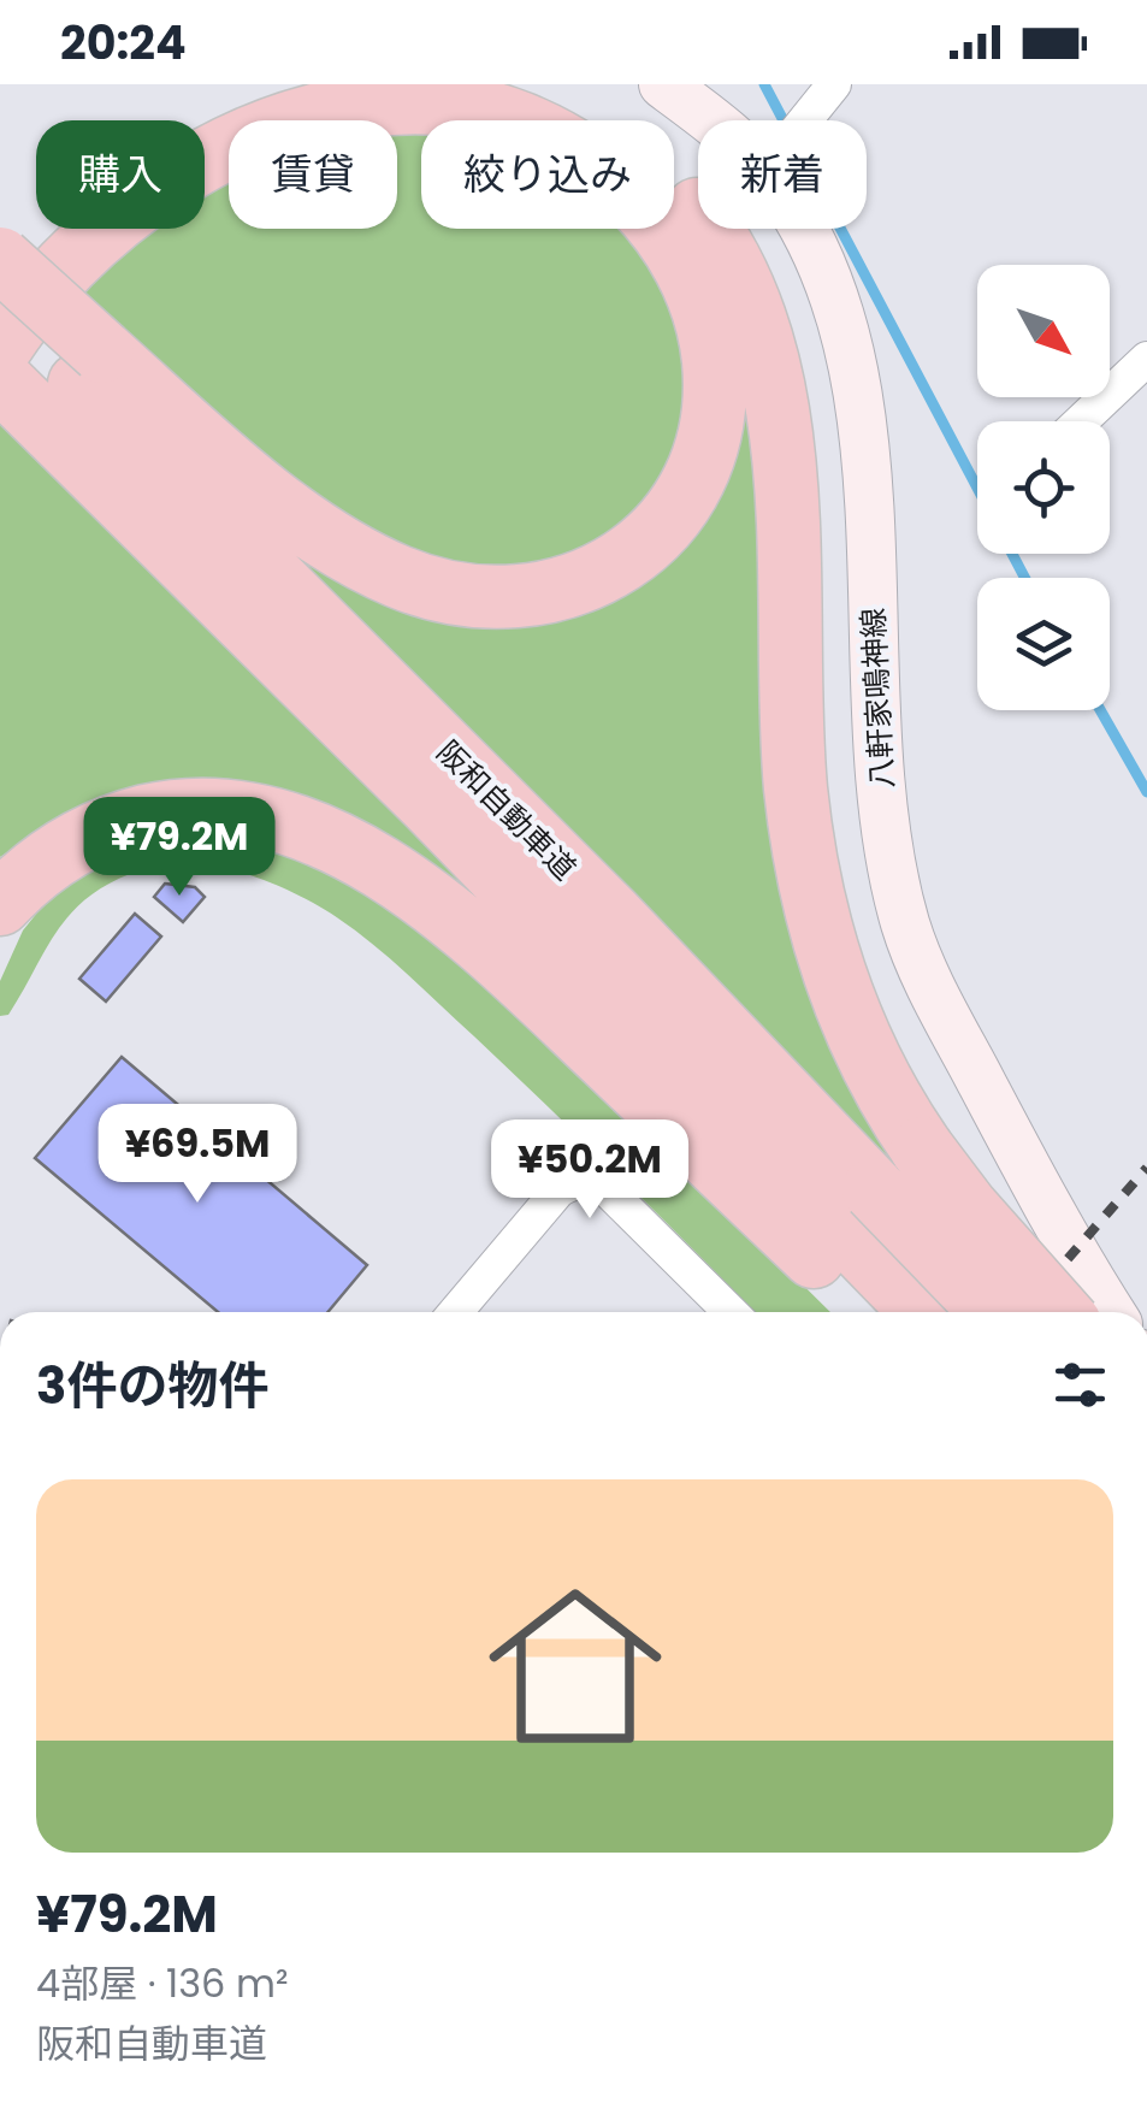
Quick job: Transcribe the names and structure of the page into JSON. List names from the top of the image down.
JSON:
{
  "streets": {
    "highway": ["阪和自動車道"],
    "main road": ["八軒家鳴神線"]
  },
  "north": "bottom right",
  "page": {
    "status": "20:24",
    "chip": [
      "購入",
      "賃貸",
      "絞り込み",
      "新着"
    ],
    "price": ["¥79.2M", "¥69.5M", "¥50.2M"],
    "heading": "3件の物件",
    "list": [
      {
        "name": "¥79.2M",
        "note": "4部屋 · 136 m² · 阪和自動車道"
      }
    ]
  }
}
